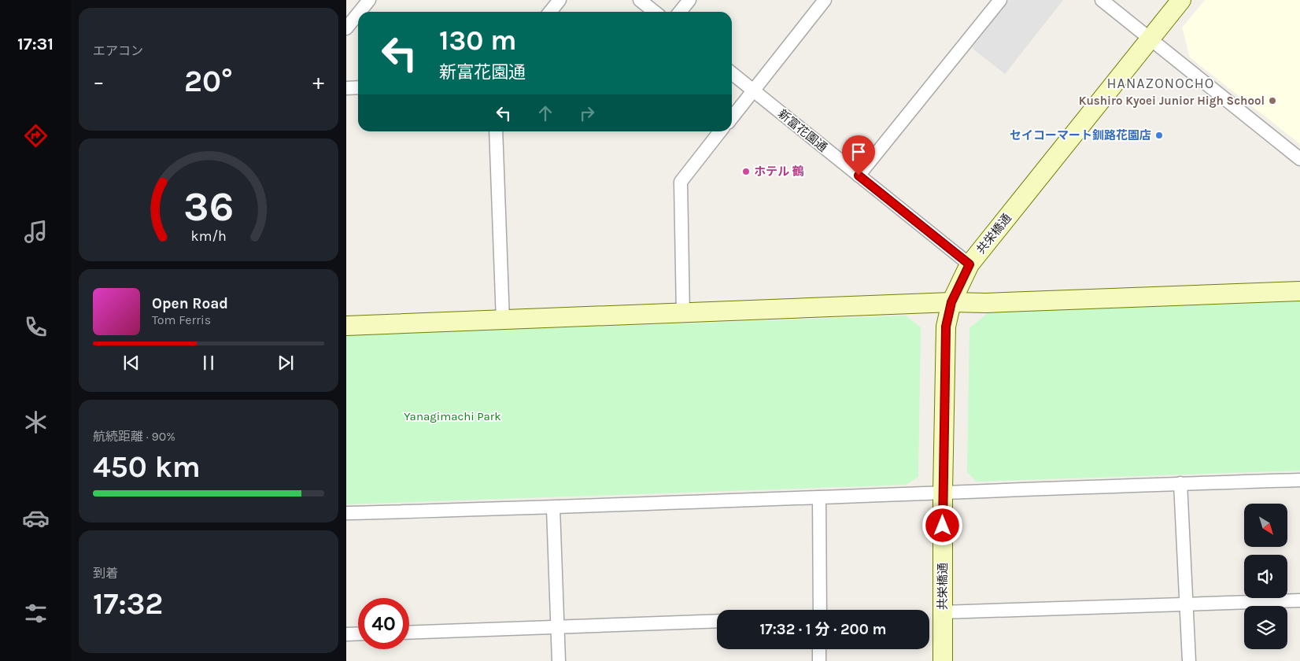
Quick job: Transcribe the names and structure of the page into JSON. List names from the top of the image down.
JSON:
{
  "streets": {
    "street": ["新富花園通", "共栄橋通"]
  },
  "crossings": [
    ["新富花園通", "共栄橋通"]
  ],
  "districts": ["HANAZONOCHO"],
  "parks": ["Yanagimachi Park"],
  "places": ["Kushiro Kyoei Junior High School", "セイコーマート釧路花園店", "ホテル 鶴"],
  "north": "bottom right",
  "page": {
    "tabs": "17:31",
    "tile": [
      "エアコン",
      ["航続距離 · 90%", "450 km"],
      ["到着", "17:32"]
    ],
    "turn": ["130 m", "新富花園通"],
    "heat": ["−", "20°", "+"],
    "song": ["Open Road", "Tom Ferris"],
    "limit": "40",
    "trip": "17:32 · 1 分 · 200 m",
    "gauge": ["36", "km/h"]
  }
}
